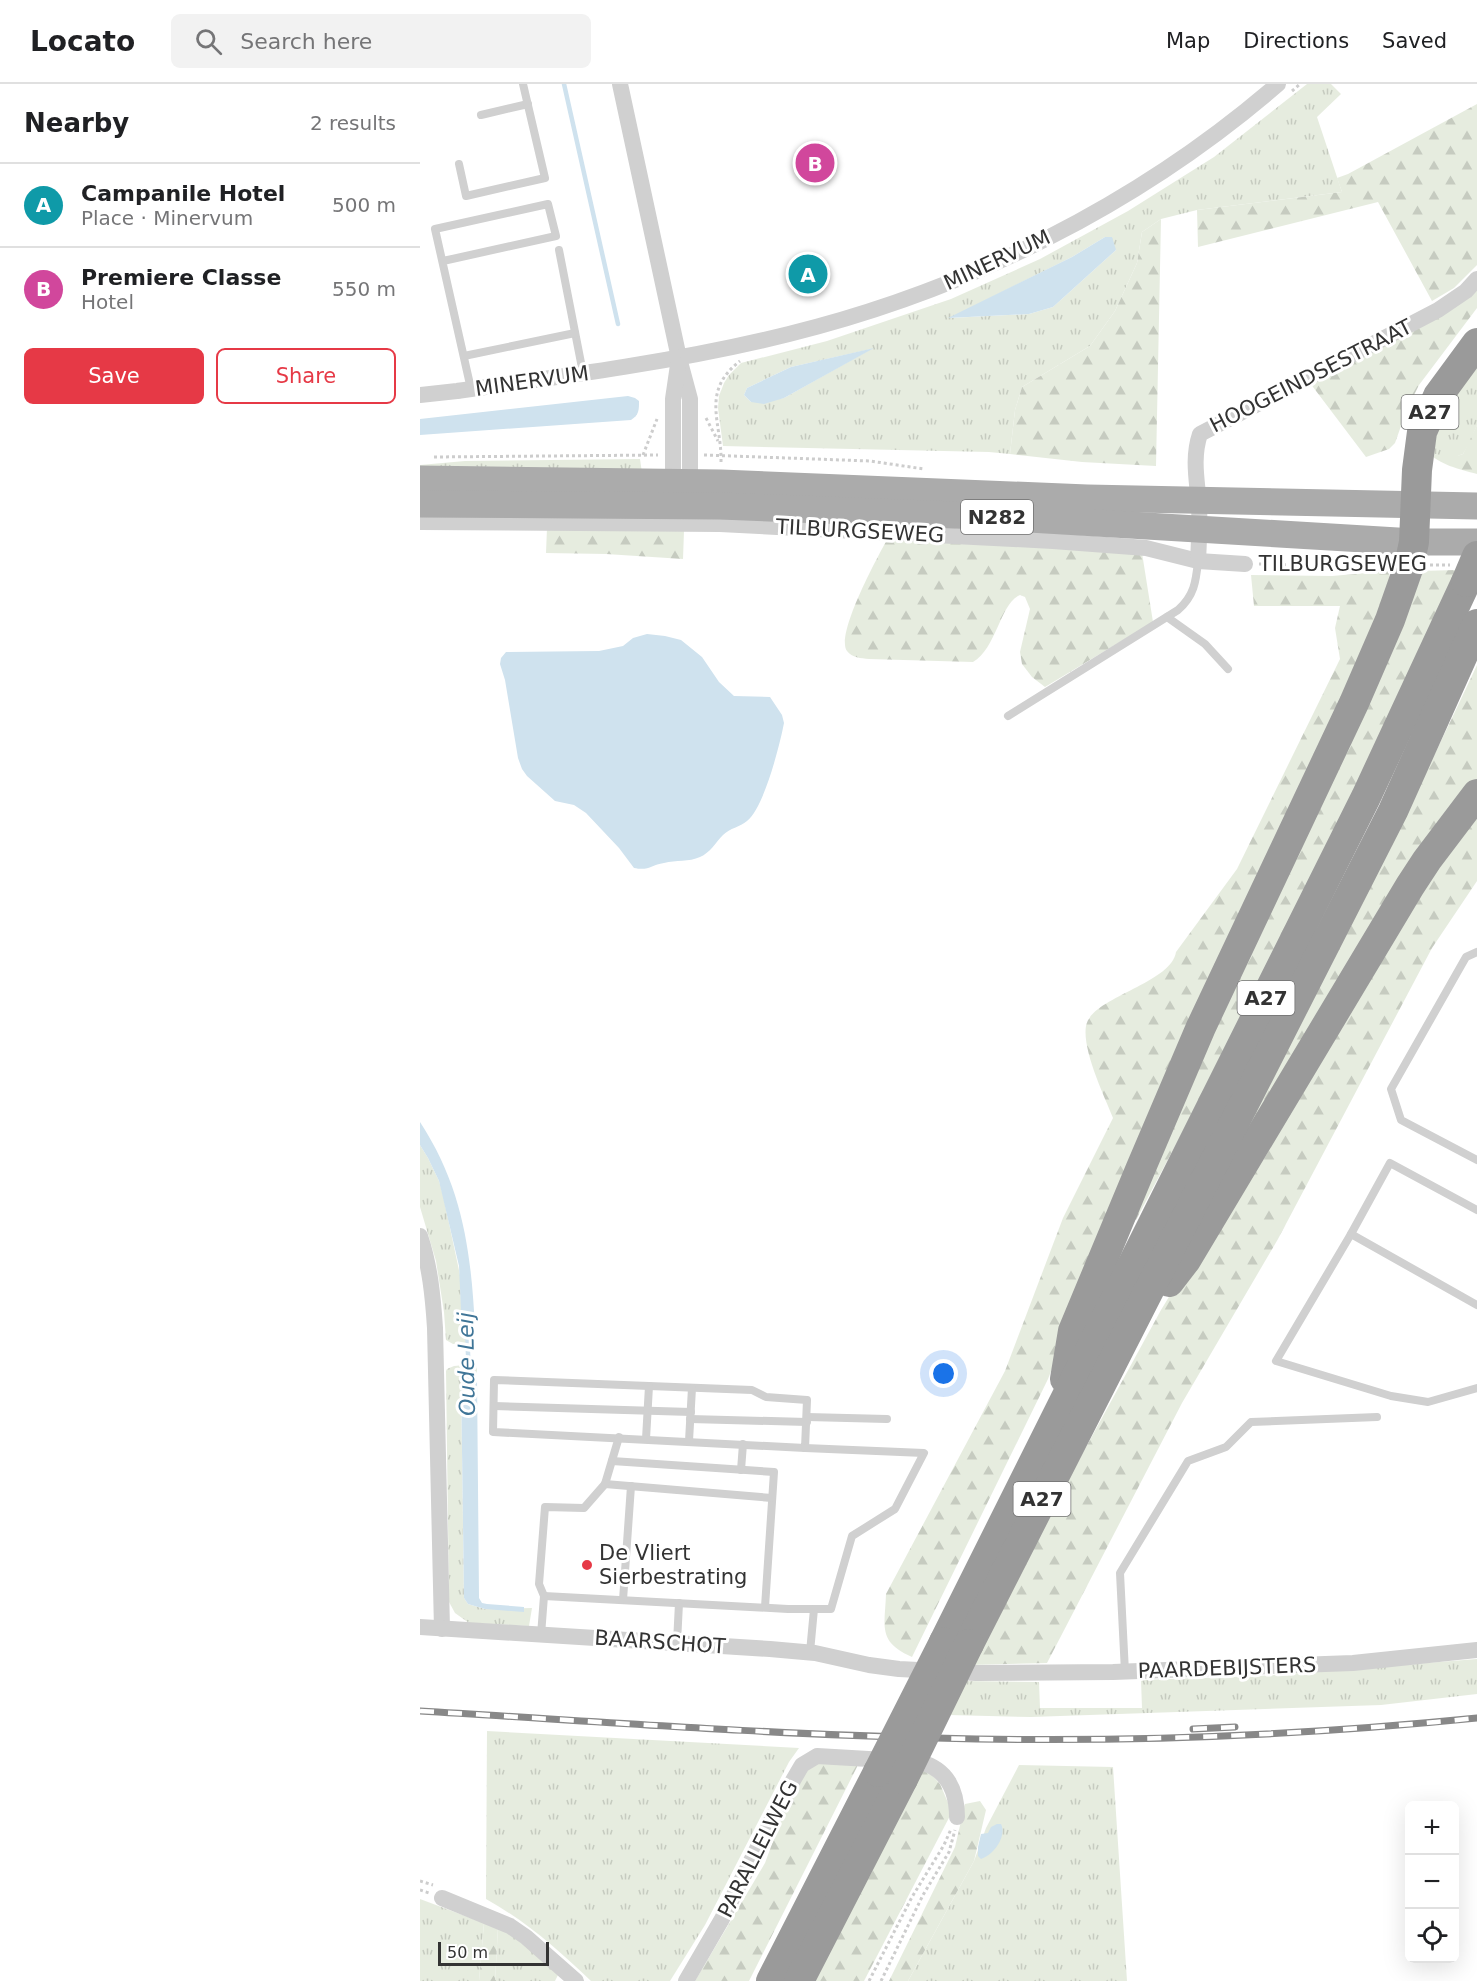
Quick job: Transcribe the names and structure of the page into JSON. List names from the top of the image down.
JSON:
{
  "streets": {
    "highway": ["A27"],
    "main road": ["N282", "TILBURGSEWEG"],
    "street": [
      "MINERVUM",
      "HOOGEINDSESTRAAT",
      "BAARSCHOT",
      "PAARDEBIJSTERS",
      "PARALLELWEG"
    ]
  },
  "crossings": [
    ["HOOGEINDSESTRAAT", "TILBURGSEWEG"],
    ["A27", "TILBURGSEWEG"],
    ["BAARSCHOT", "PAARDEBIJSTERS"]
  ],
  "water": ["Oude Leij"],
  "places": ["De Vliert Sierbestrating"],
  "scale_bar": "50 m",
  "page": {
    "header": "Locato",
    "search": "Search here",
    "nav": ["Map", "Directions", "Saved"],
    "heading": ["Nearby", "2 results"],
    "pins": ["B", "A"],
    "list": [
      {
        "mark": "A",
        "name": "Campanile Hotel",
        "note": "Place · Minervum",
        "value": "500 m"
      },
      {
        "mark": "B",
        "name": "Premiere Classe",
        "note": "Hotel",
        "value": "550 m"
      }
    ],
    "buttons": ["Save", "Share"],
    "map_buttons": ["+", "−"],
    "scale": "50 m"
  }
}
